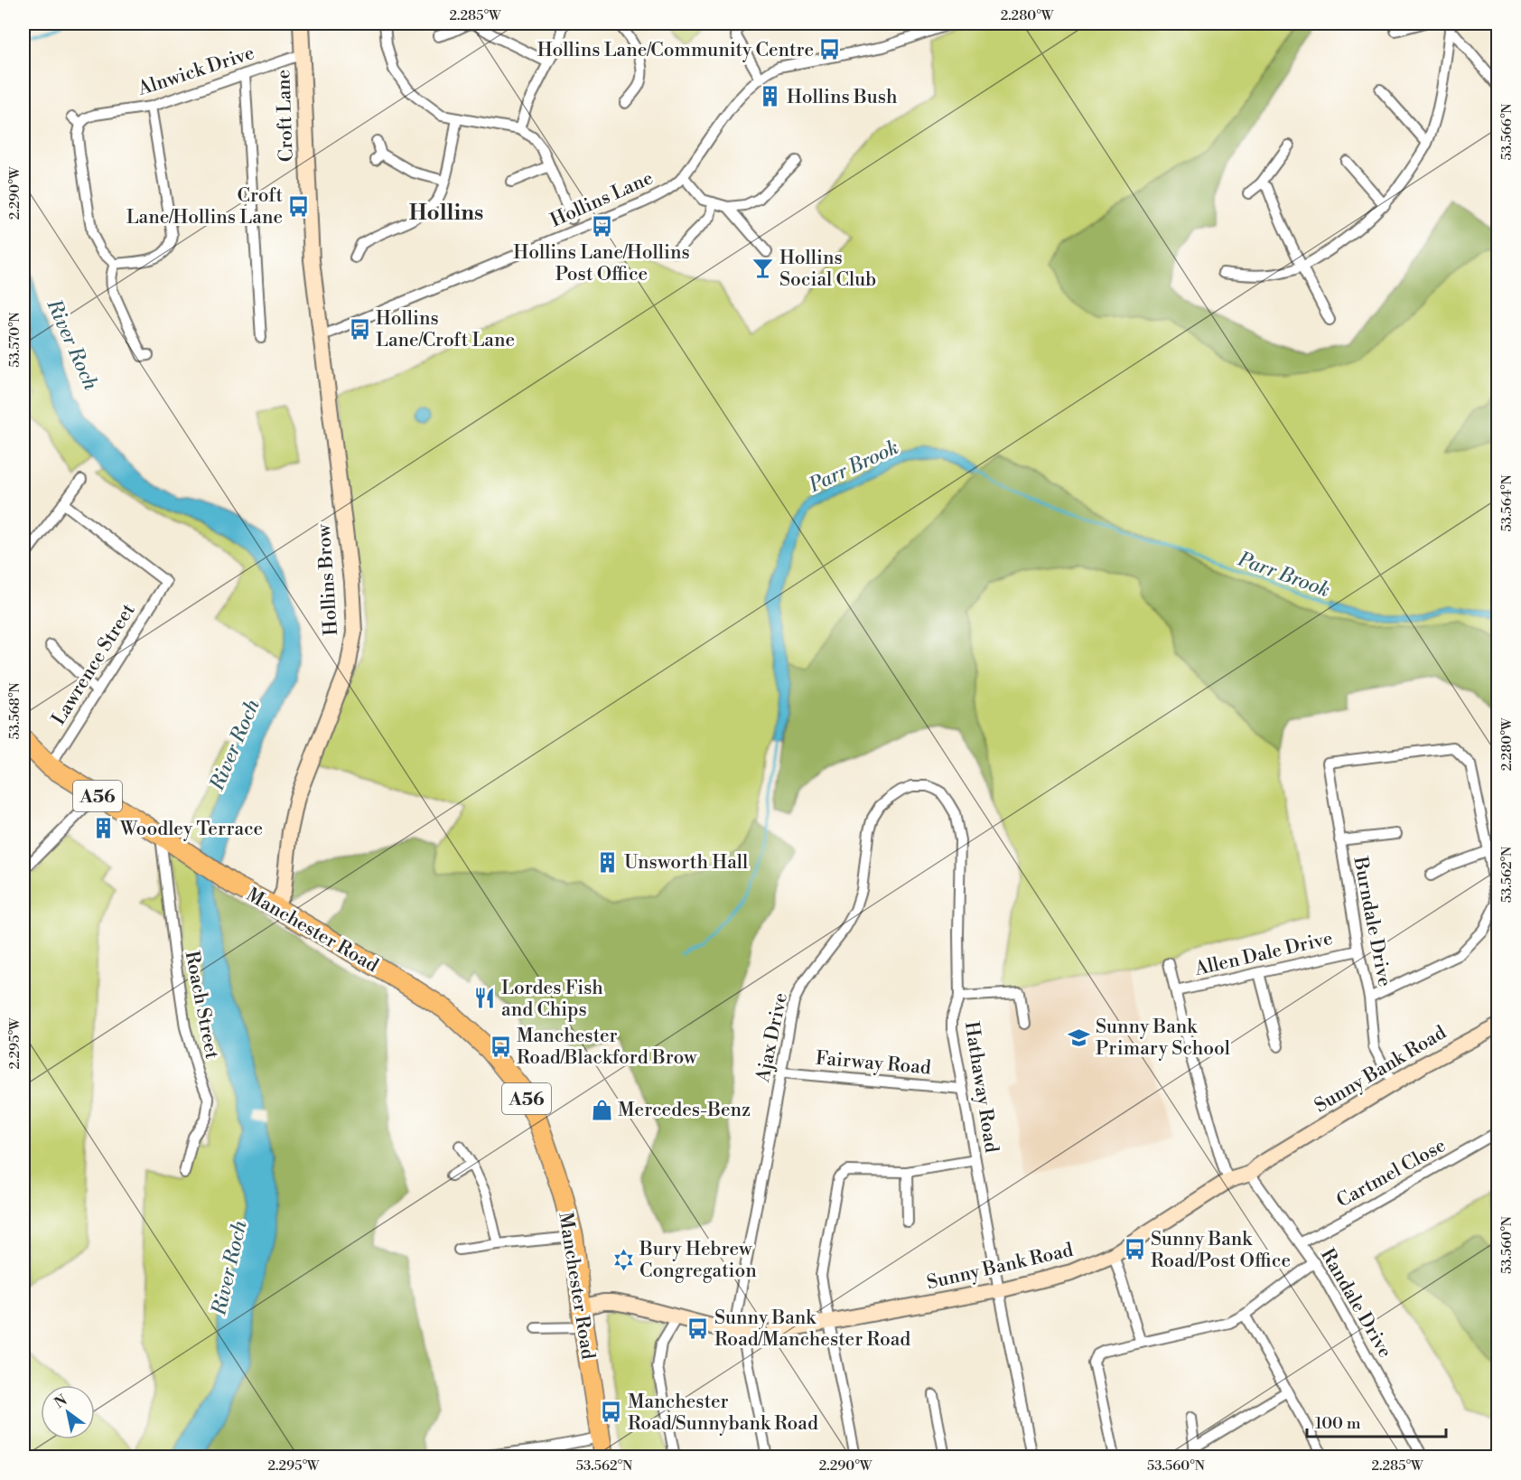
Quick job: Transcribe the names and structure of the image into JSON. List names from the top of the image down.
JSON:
{
  "streets": {
    "highway": ["A56", "Manchester Road"],
    "street": [
      "Alnwick Drive",
      "Croft Lane",
      "Hollins Lane",
      "Hollins Brow",
      "Lawrence Street",
      "Burndale Drive",
      "Allen Dale Drive",
      "Roach Street",
      "Ajax Drive",
      "Fairway Road",
      "Sunny Bank Road",
      "Hathaway Road",
      "Cartmel Close",
      "Randale Drive"
    ]
  },
  "crossings": [
    ["Alnwick Drive", "Croft Lane"],
    ["Croft Lane", "Hollins Lane"],
    ["Croft Lane", "Hollins Brow"],
    ["Hollins Lane", "Hollins Brow"],
    ["Hollins Brow", "Manchester Road"],
    ["Lawrence Street", "A56"],
    ["A56", "Manchester Road"],
    ["A56", "Roach Street"],
    ["Burndale Drive", "Allen Dale Drive"],
    ["Burndale Drive", "Sunny Bank Road"],
    ["Manchester Road", "Roach Street"],
    ["Manchester Road", "Sunny Bank Road"],
    ["Ajax Drive", "Fairway Road"],
    ["Ajax Drive", "Sunny Bank Road"],
    ["Ajax Drive", "Hathaway Road"],
    ["Fairway Road", "Hathaway Road"],
    ["Sunny Bank Road", "Hathaway Road"],
    ["Sunny Bank Road", "Randale Drive"],
    ["Cartmel Close", "Randale Drive"]
  ],
  "districts": ["Hollins"],
  "water": ["River Roch", "Parr Brook"],
  "places": {
    "bus stop": [
      "Hollins Lane/Community Centre",
      "Croft Lane/Hollins Lane",
      "Hollins Lane/Hollins Post Office",
      "Hollins Lane/Croft Lane",
      "Manchester Road/Blackford Brow",
      "Sunny Bank Road/Post Office",
      "Sunny Bank Road/Manchester Road",
      "Manchester Road/Sunnybank Road"
    ],
    "building": ["Hollins Bush", "Woodley Terrace", "Unsworth Hall"],
    "bar": ["Hollins Social Club"],
    "restaurant": ["Lordes Fish and Chips"],
    "school or university": ["Sunny Bank Primary School"],
    "shop": ["Mercedes-Benz"],
    "synagogue": ["Bury Hebrew Congregation"]
  },
  "scale_bar": "100 m",
  "north": "top left",
  "coordinates": [
    "2.285°W",
    "2.280°W",
    "53.566°N",
    "2.290°W",
    "53.570°N",
    "53.564°N",
    "53.568°N",
    "53.562°N",
    "2.295°W",
    "53.560°N"
  ]
}
